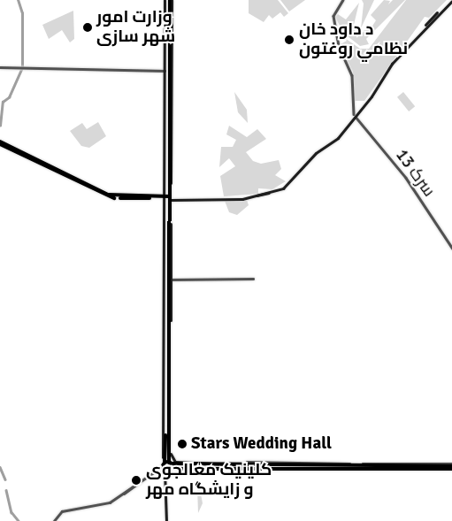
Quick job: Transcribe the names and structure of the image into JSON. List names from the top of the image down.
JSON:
{
  "streets": {
    "street": ["سرک 13"]
  },
  "places": [
    "وزارت امور شهر سازی",
    "د داود خان نظامي روغتون",
    "Stars Wedding Hall",
    "کلینیک معالجوی و زایشگاه مهر"
  ]
}
